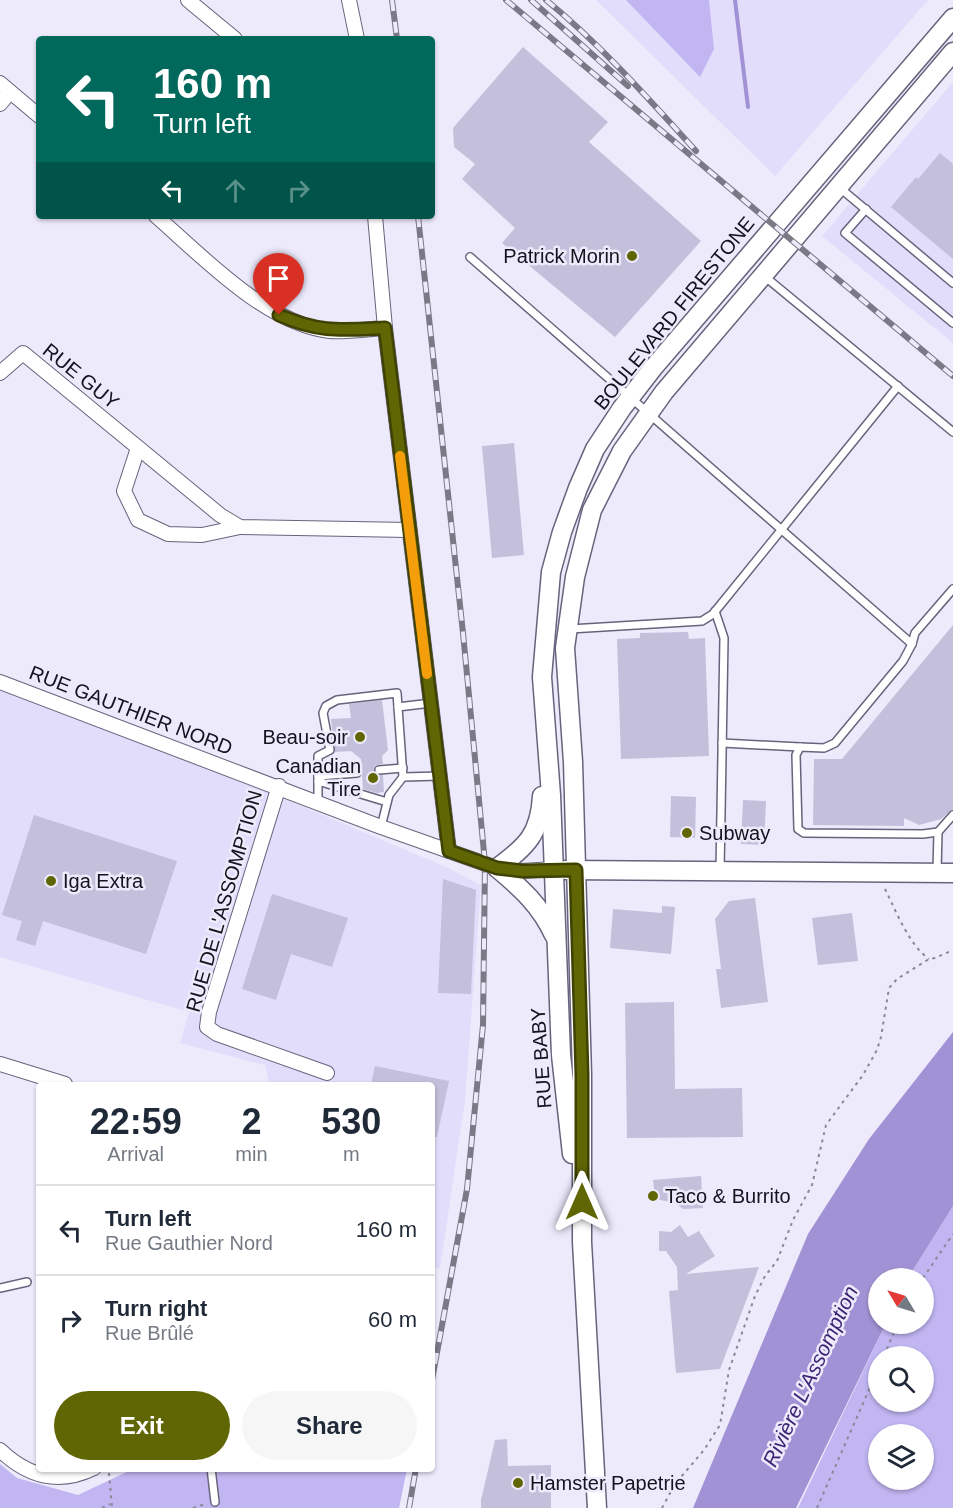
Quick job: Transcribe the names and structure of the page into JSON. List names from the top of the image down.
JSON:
{
  "streets": {
    "main road": ["BOULEVARD FIRESTONE", "RUE BABY"],
    "street": ["RUE GUY", "RUE GAUTHIER NORD", "RUE DE L'ASSOMPTION"]
  },
  "crossings": [
    ["BOULEVARD FIRESTONE", "RUE GAUTHIER NORD"],
    ["BOULEVARD FIRESTONE", "RUE BABY"],
    ["RUE GAUTHIER NORD", "RUE DE L'ASSOMPTION"],
    ["RUE GAUTHIER NORD", "RUE BABY"]
  ],
  "water": ["Rivière L'Assomption"],
  "places": [
    "Patrick Morin",
    "Beau-soir",
    "Canadian Tire",
    "Subway",
    "Iga Extra",
    "Taco & Burrito",
    "Hamster Papetrie"
  ],
  "north": "top left",
  "page": {
    "turn": ["160 m", "Turn left"],
    "eta": [
      "22:59",
      "Arrival",
      "2",
      "min",
      "530",
      "m"
    ],
    "list": [
      {
        "name": "Turn left",
        "note": "Rue Gauthier Nord",
        "value": "160 m"
      },
      {
        "name": "Turn right",
        "note": "Rue Brûlé",
        "value": "60 m"
      }
    ],
    "buttons": ["Exit", "Share"]
  }
}
